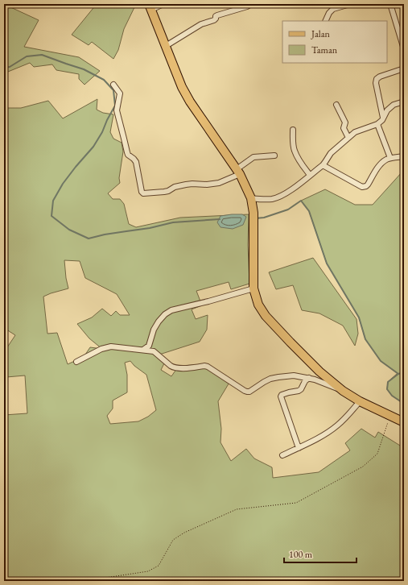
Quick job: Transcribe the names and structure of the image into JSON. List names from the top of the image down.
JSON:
{
  "legend": ["Jalan", "Taman"],
  "scale_bar": "100 m"
}
